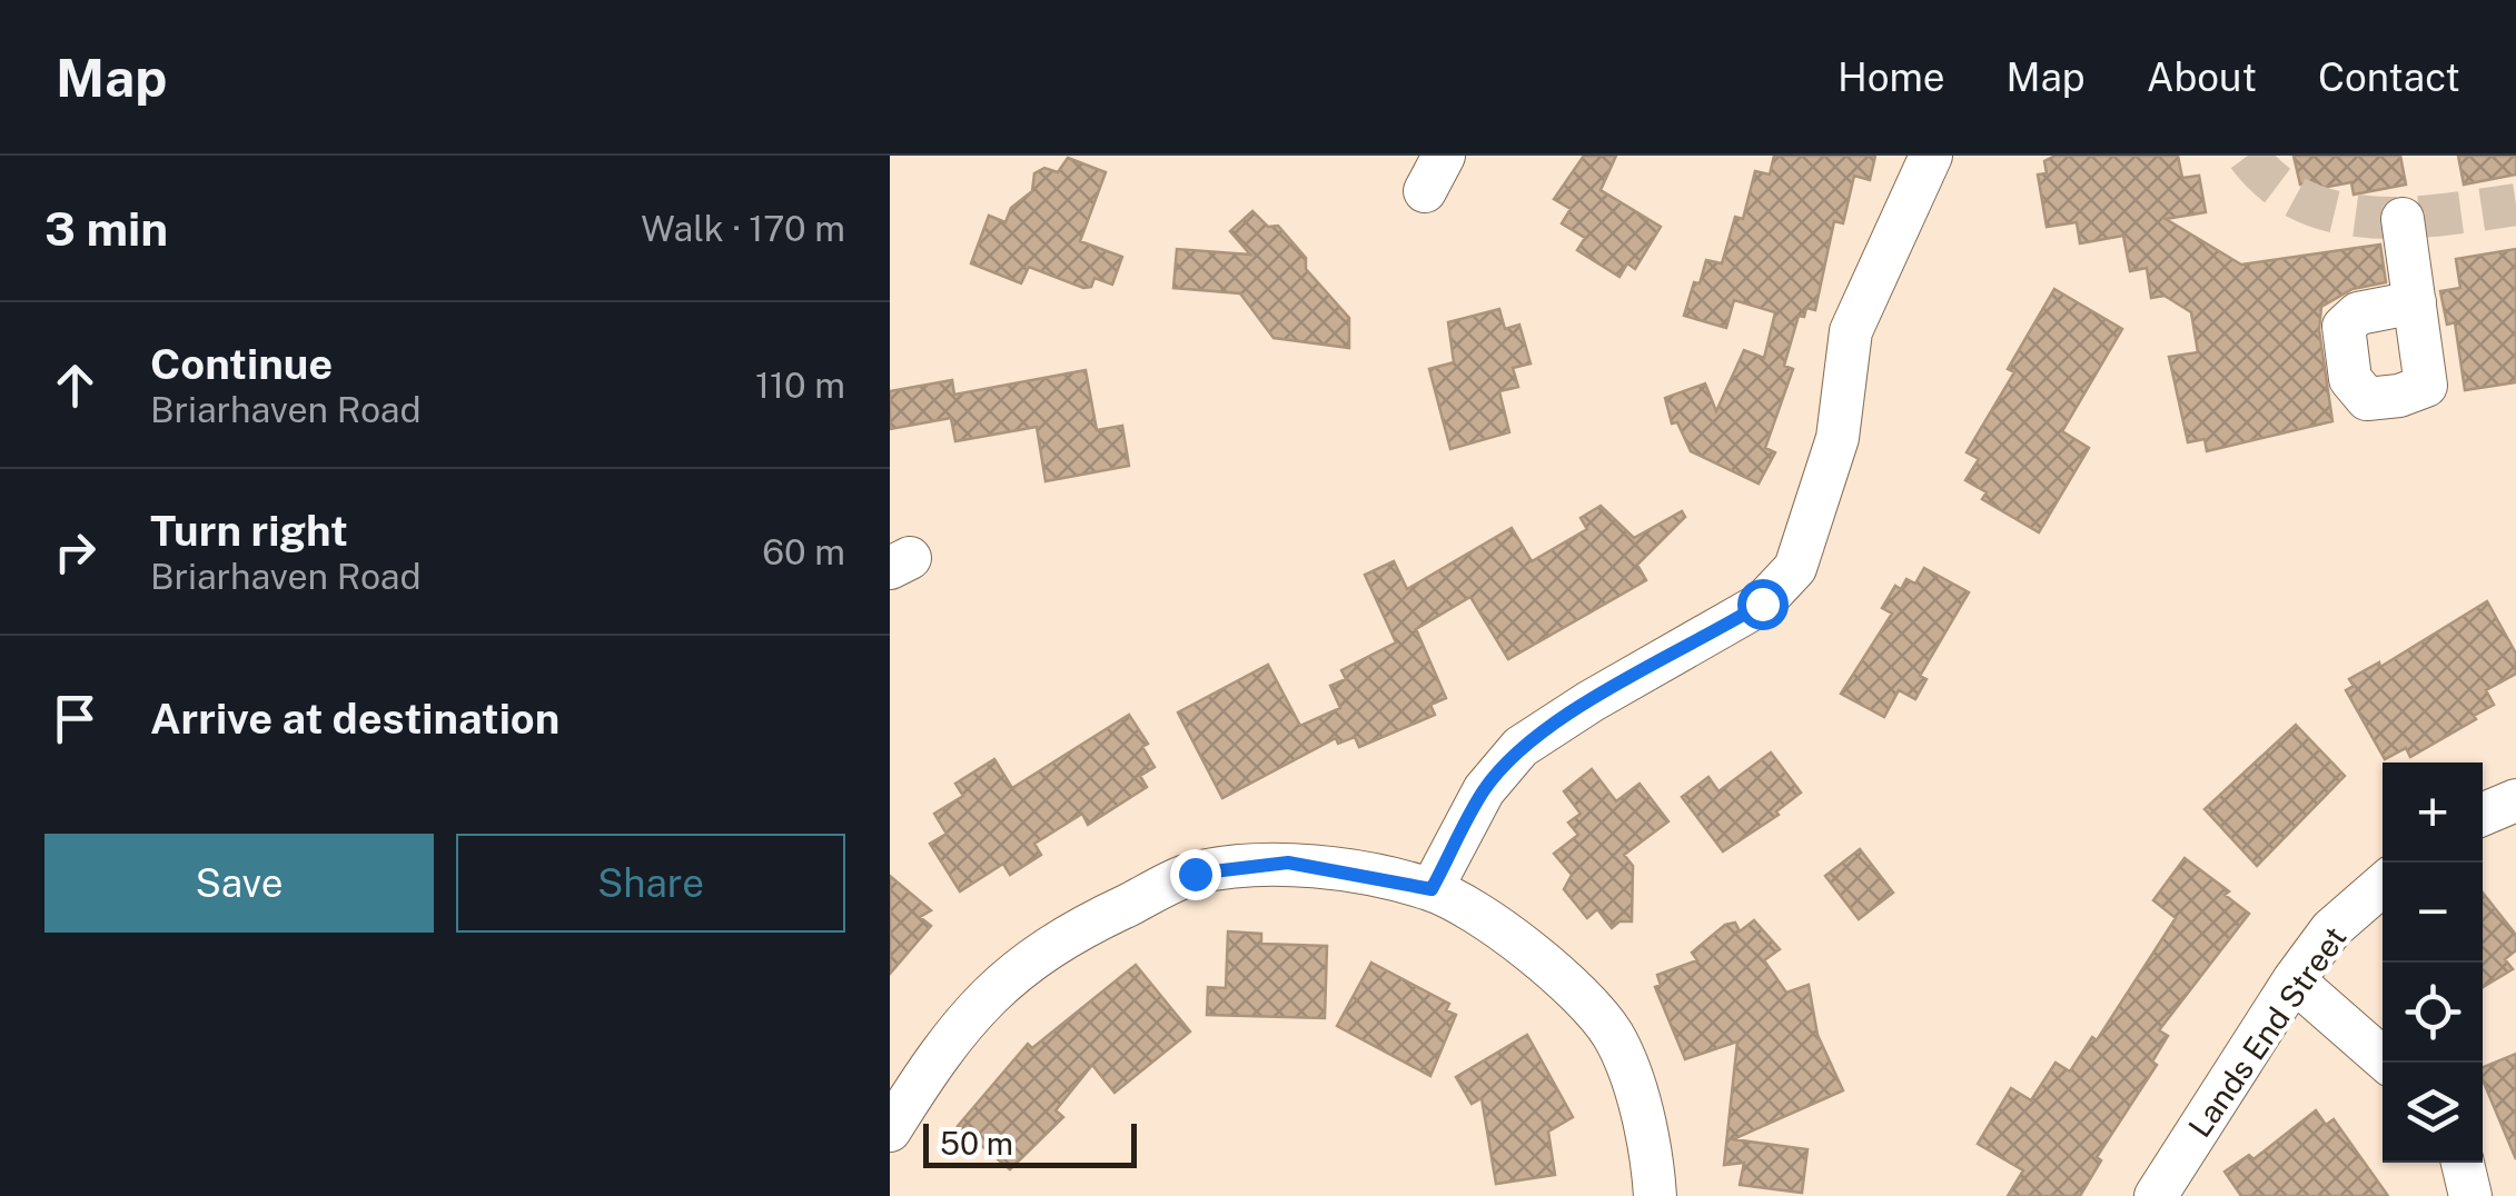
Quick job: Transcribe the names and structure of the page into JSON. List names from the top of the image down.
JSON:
{
  "streets": {
    "street": ["Lands End Street"]
  },
  "scale_bar": "50 m",
  "page": {
    "header": "Map",
    "nav": [
      "Home",
      "Map",
      "About",
      "Contact"
    ],
    "heading": ["3 min", "Walk · 170 m"],
    "list": [
      ["Continue", "Briarhaven Road", "110 m"],
      ["Turn right", "Briarhaven Road", "60 m"],
      "Arrive at destination"
    ],
    "map_buttons": ["+", "−"],
    "buttons": ["Save", "Share"],
    "scale": "50 m"
  }
}
